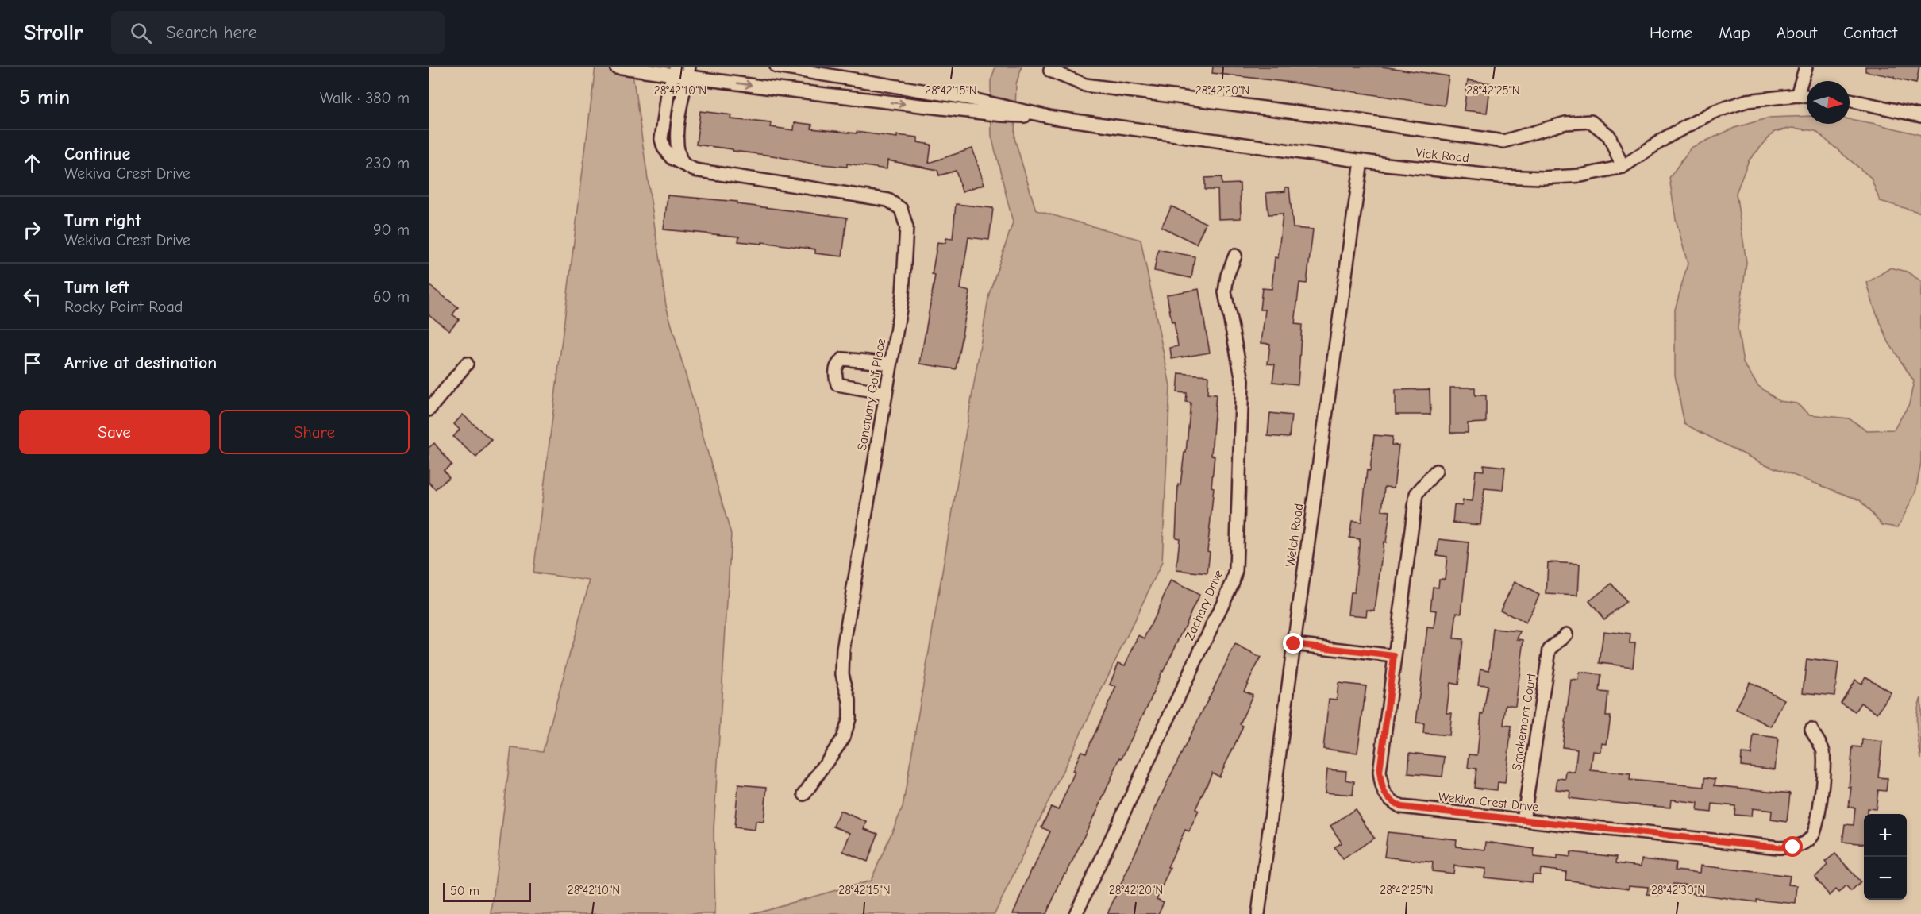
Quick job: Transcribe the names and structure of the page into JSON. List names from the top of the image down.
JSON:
{
  "streets": {
    "street": [
      "Vick Road",
      "Sanctuary Golf Place",
      "Welch Road",
      "Zachary Drive",
      "Smokemont Court",
      "Wekiva Crest Drive"
    ]
  },
  "crossings": [
    ["Vick Road", "Sanctuary Golf Place"],
    ["Vick Road", "Welch Road"],
    ["Smokemont Court", "Wekiva Crest Drive"]
  ],
  "scale_bar": "50 m",
  "north": "right",
  "page": {
    "header": "Strollr",
    "search": "Search here",
    "nav": [
      "Home",
      "Map",
      "About",
      "Contact"
    ],
    "heading": ["5 min", "Walk · 380 m"],
    "list": [
      ["Continue", "Wekiva Crest Drive", "230 m"],
      ["Turn right", "Wekiva Crest Drive", "90 m"],
      ["Turn left", "Rocky Point Road", "60 m"],
      "Arrive at destination"
    ],
    "buttons": ["Save", "Share"],
    "map_buttons": ["+", "−"],
    "scale": "50 m"
  },
  "coordinates": [
    "28°42'10\"N",
    "28°42'15\"N",
    "28°42'20\"N",
    "28°42'25\"N",
    "28°42'30\"N"
  ]
}
